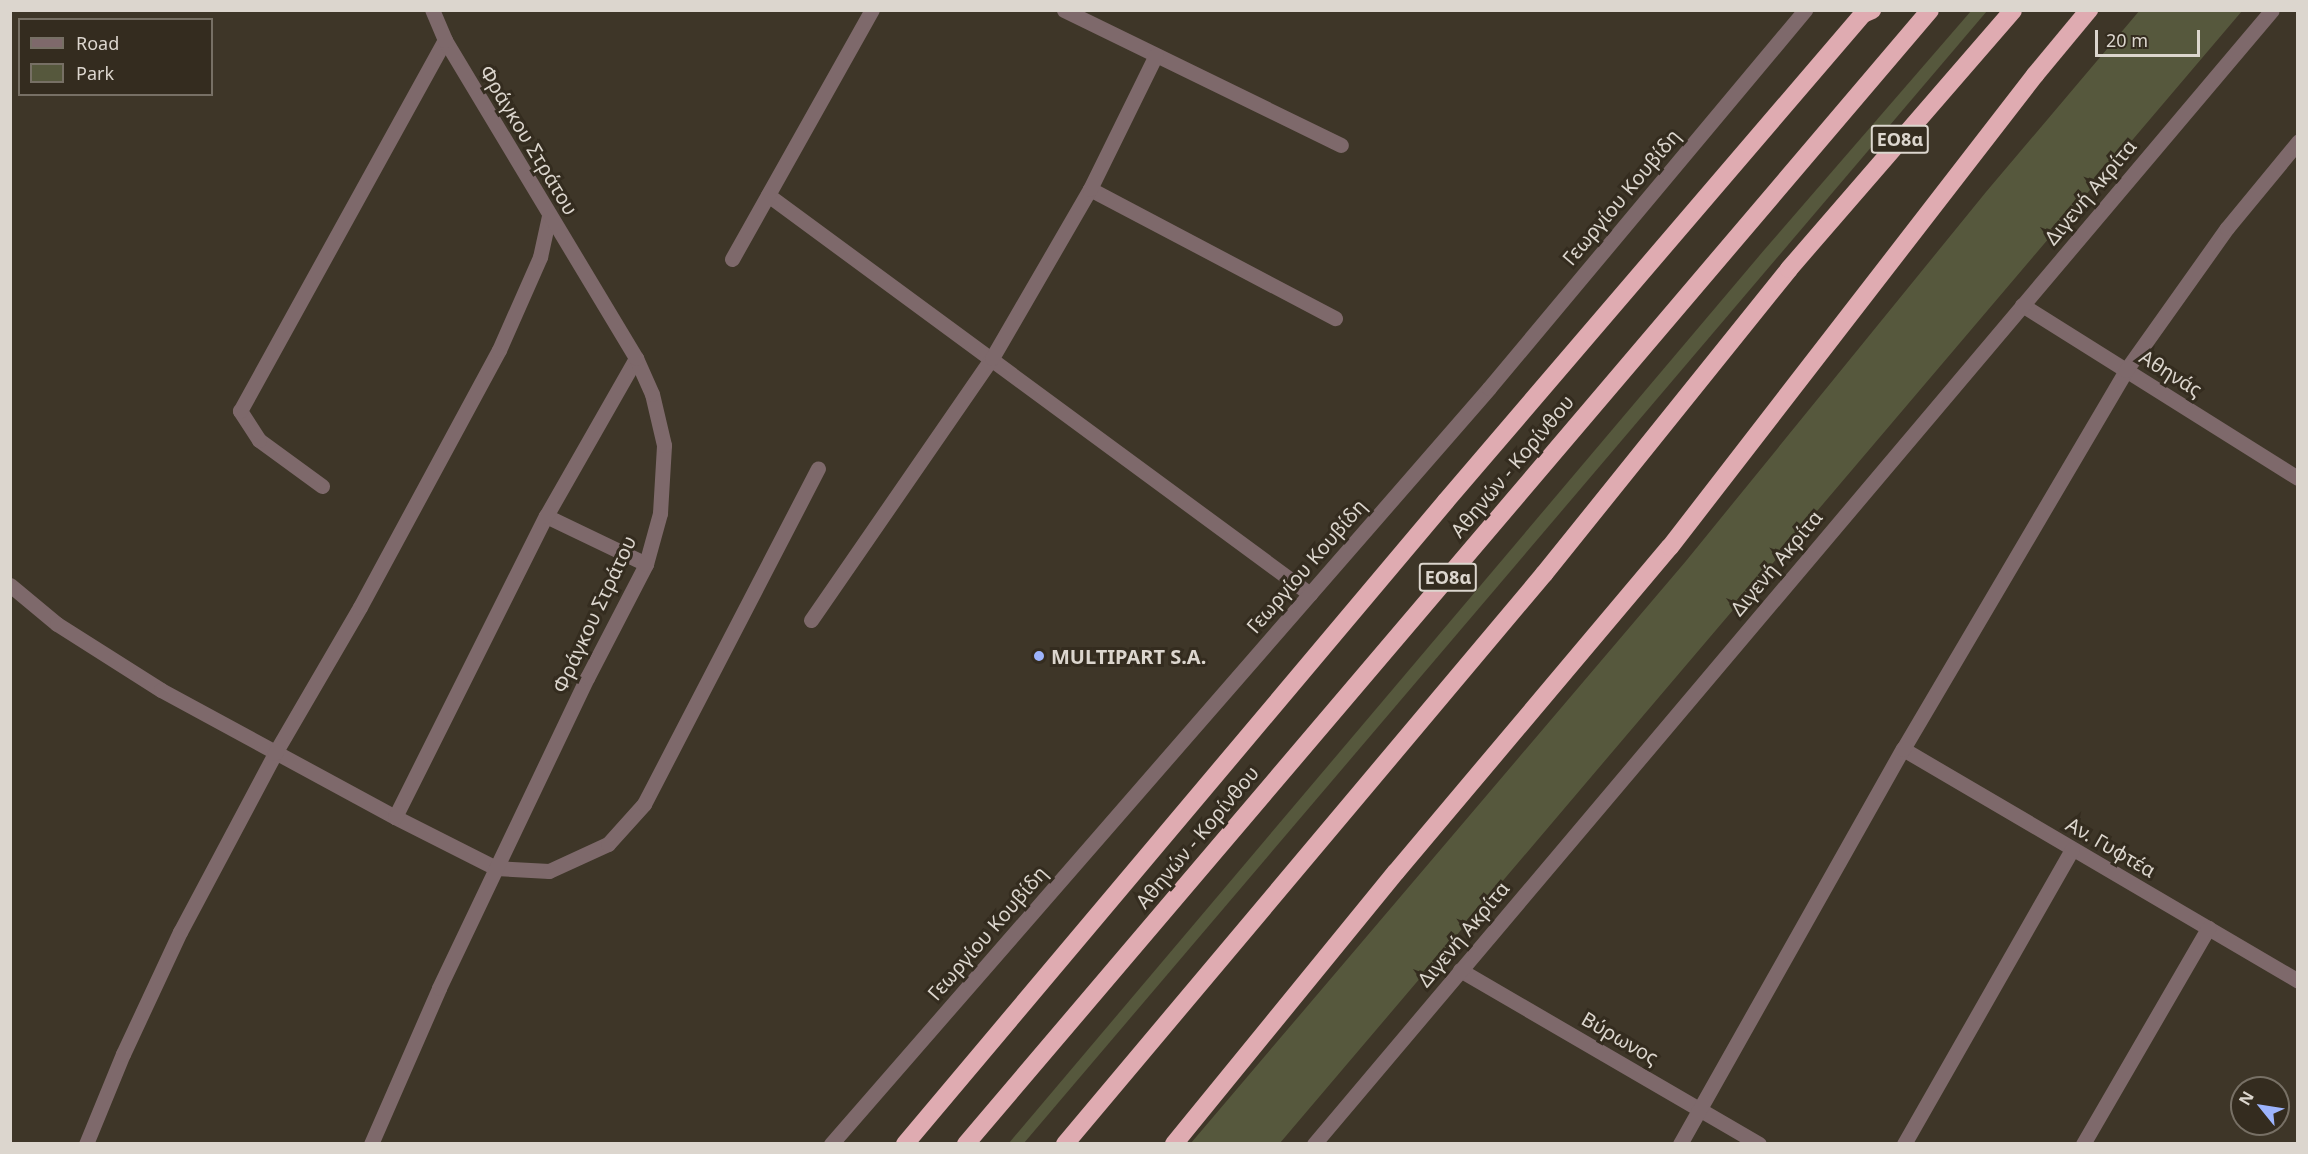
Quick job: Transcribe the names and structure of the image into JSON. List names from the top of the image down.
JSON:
{
  "streets": {
    "highway": ["ΕΟ8α", "Αθηνών - Κορίνθου"],
    "street": [
      "Φράγκου Στράτου",
      "Διγενή Ακρίτα",
      "Γεωργίου Κουβίδη",
      "Αθηνάς",
      "Αν. Γυφτέα",
      "Βύρωνος"
    ]
  },
  "crossings": [
    ["Διγενή Ακρίτα", "Αθηνάς"],
    ["Διγενή Ακρίτα", "Βύρωνος"]
  ],
  "places": ["MULTIPART S.A."],
  "legend": ["Road", "Park"],
  "scale_bar": "20 m",
  "north": "top left"
}
